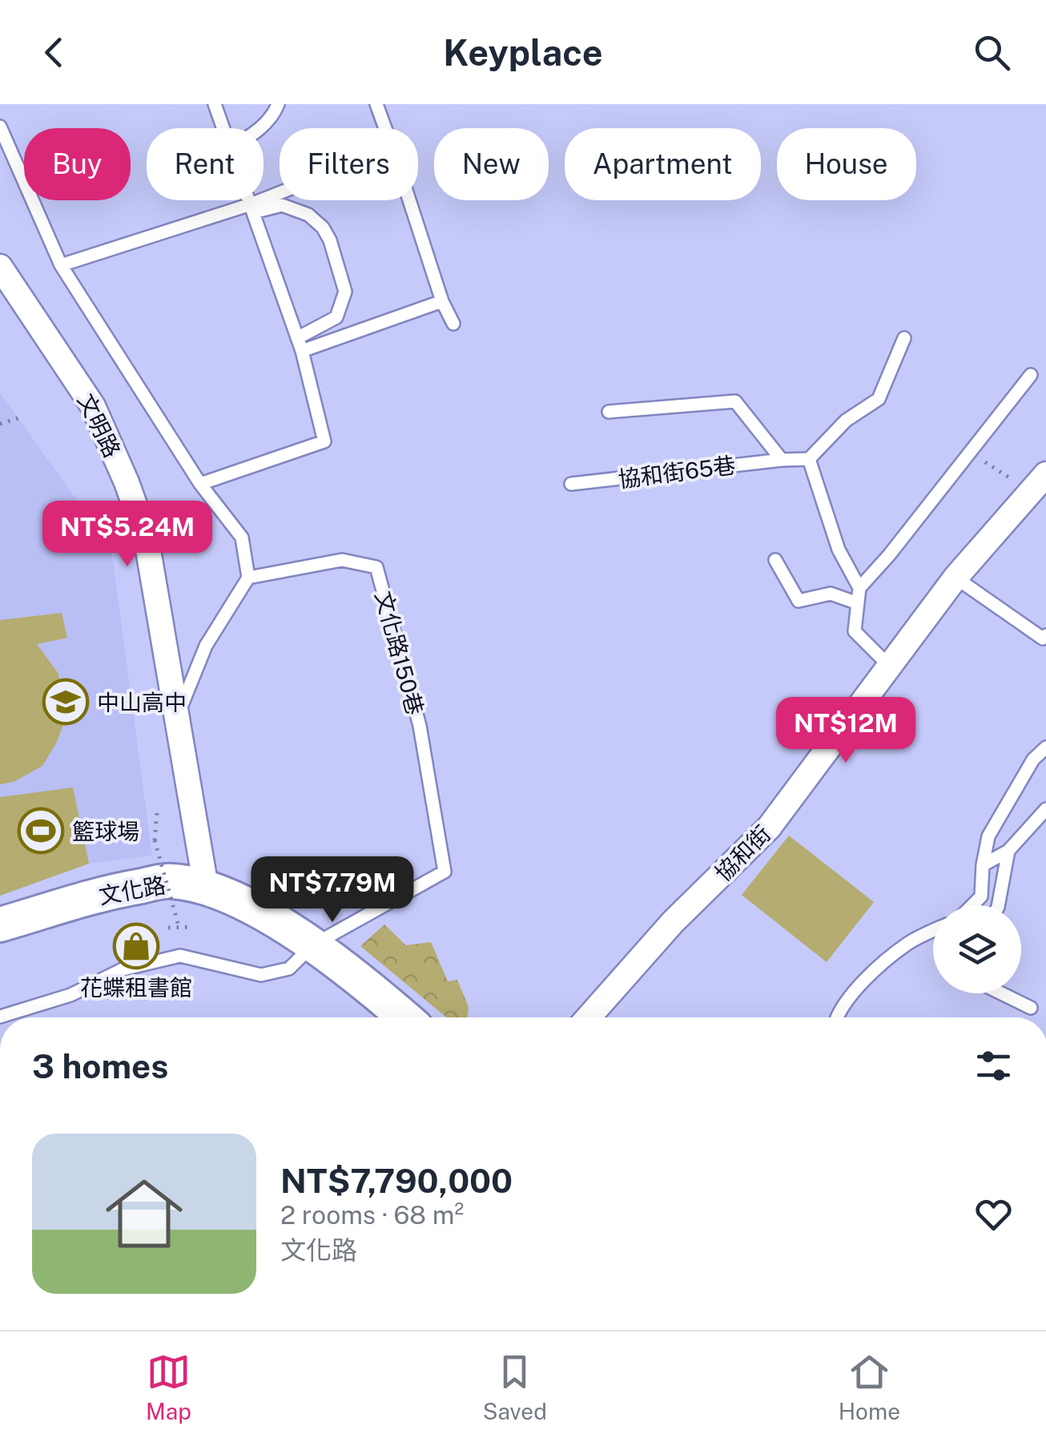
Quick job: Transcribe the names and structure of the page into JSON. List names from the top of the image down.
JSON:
{
  "streets": {
    "street": ["文明路", "協和街", "文化路"],
    "lane": ["協和街65巷", "文化路150巷"]
  },
  "crossings": [
    ["文明路", "文化路"],
    ["文化路150巷", "文化路"]
  ],
  "places": {
    "school or university": ["中山高中"],
    "sports": ["籃球場"],
    "shop": ["花蝶租書館"]
  },
  "page": {
    "header": "Keyplace",
    "chip": [
      "Buy",
      "Rent",
      "Filters",
      "New",
      "Apartment",
      "House"
    ],
    "price": ["NT$5.24M", "NT$12M", "NT$7.79M"],
    "heading": "3 homes",
    "list": [
      {
        "name": "NT$7,790,000",
        "note": "2 rooms · 68 m² · 文化路"
      }
    ],
    "tabs": ["Map", "Saved", "Home"]
  }
}
